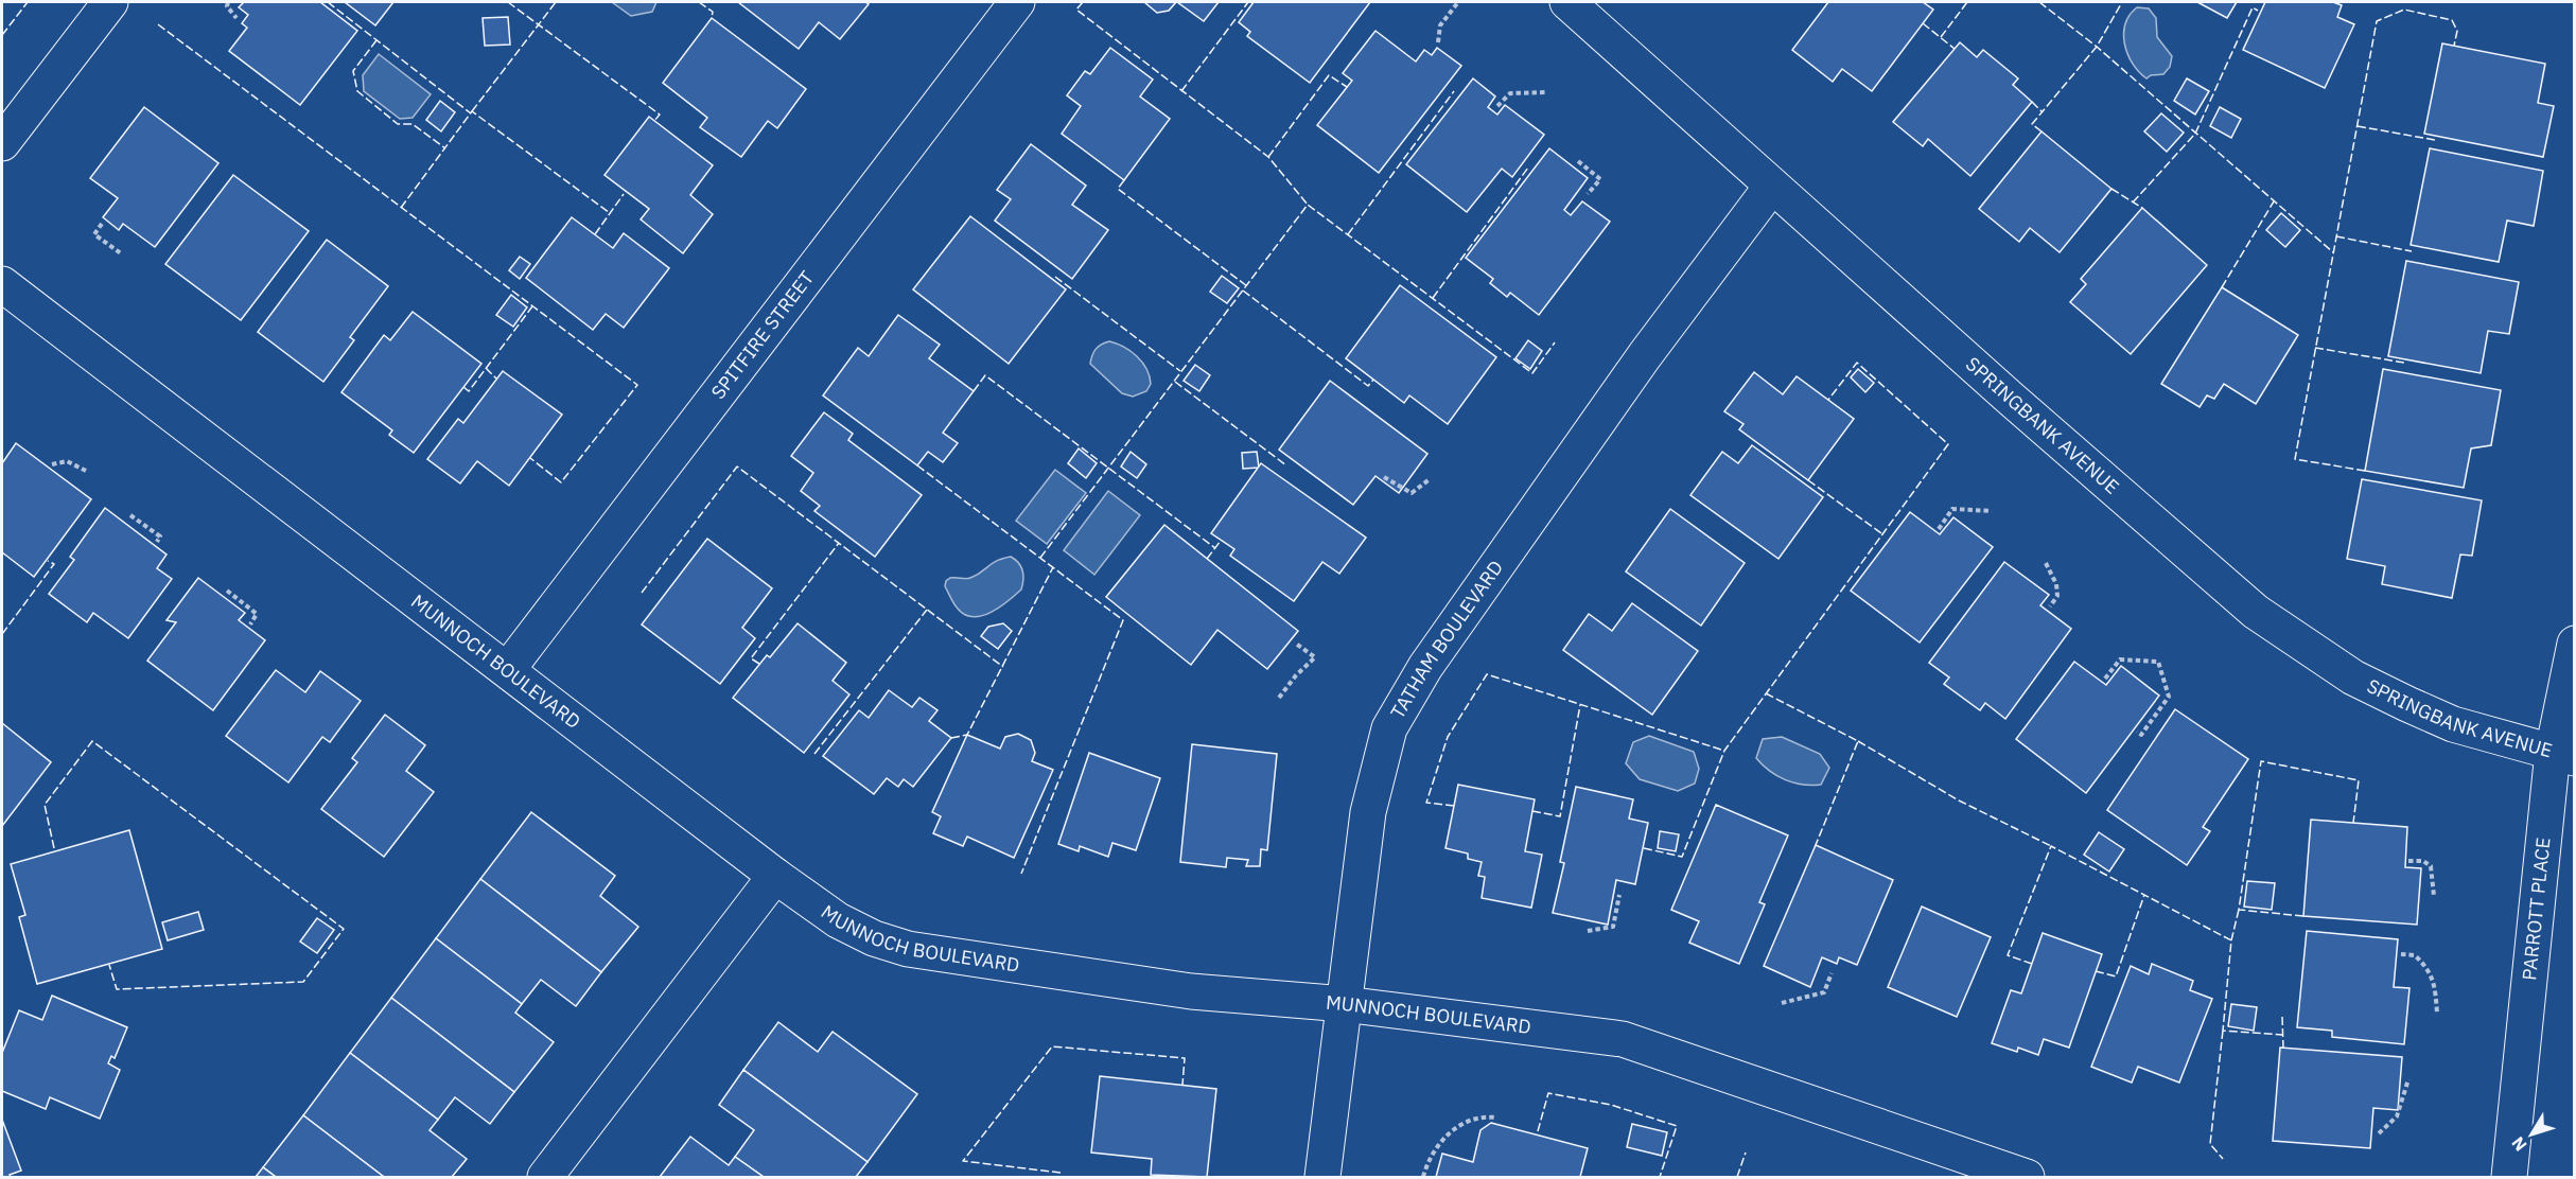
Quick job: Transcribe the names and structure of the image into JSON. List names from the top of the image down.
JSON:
{
  "streets": {
    "street": [
      "SPITFIRE STREET",
      "SPRINGBANK AVENUE",
      "TATHAM BOULEVARD",
      "MUNNOCH BOULEVARD",
      "PARROTT PLACE"
    ]
  },
  "crossings": [
    ["SPITFIRE STREET", "MUNNOCH BOULEVARD"],
    ["SPRINGBANK AVENUE", "TATHAM BOULEVARD"],
    ["SPRINGBANK AVENUE", "PARROTT PLACE"],
    ["TATHAM BOULEVARD", "MUNNOCH BOULEVARD"]
  ],
  "north": "bottom left"
}
